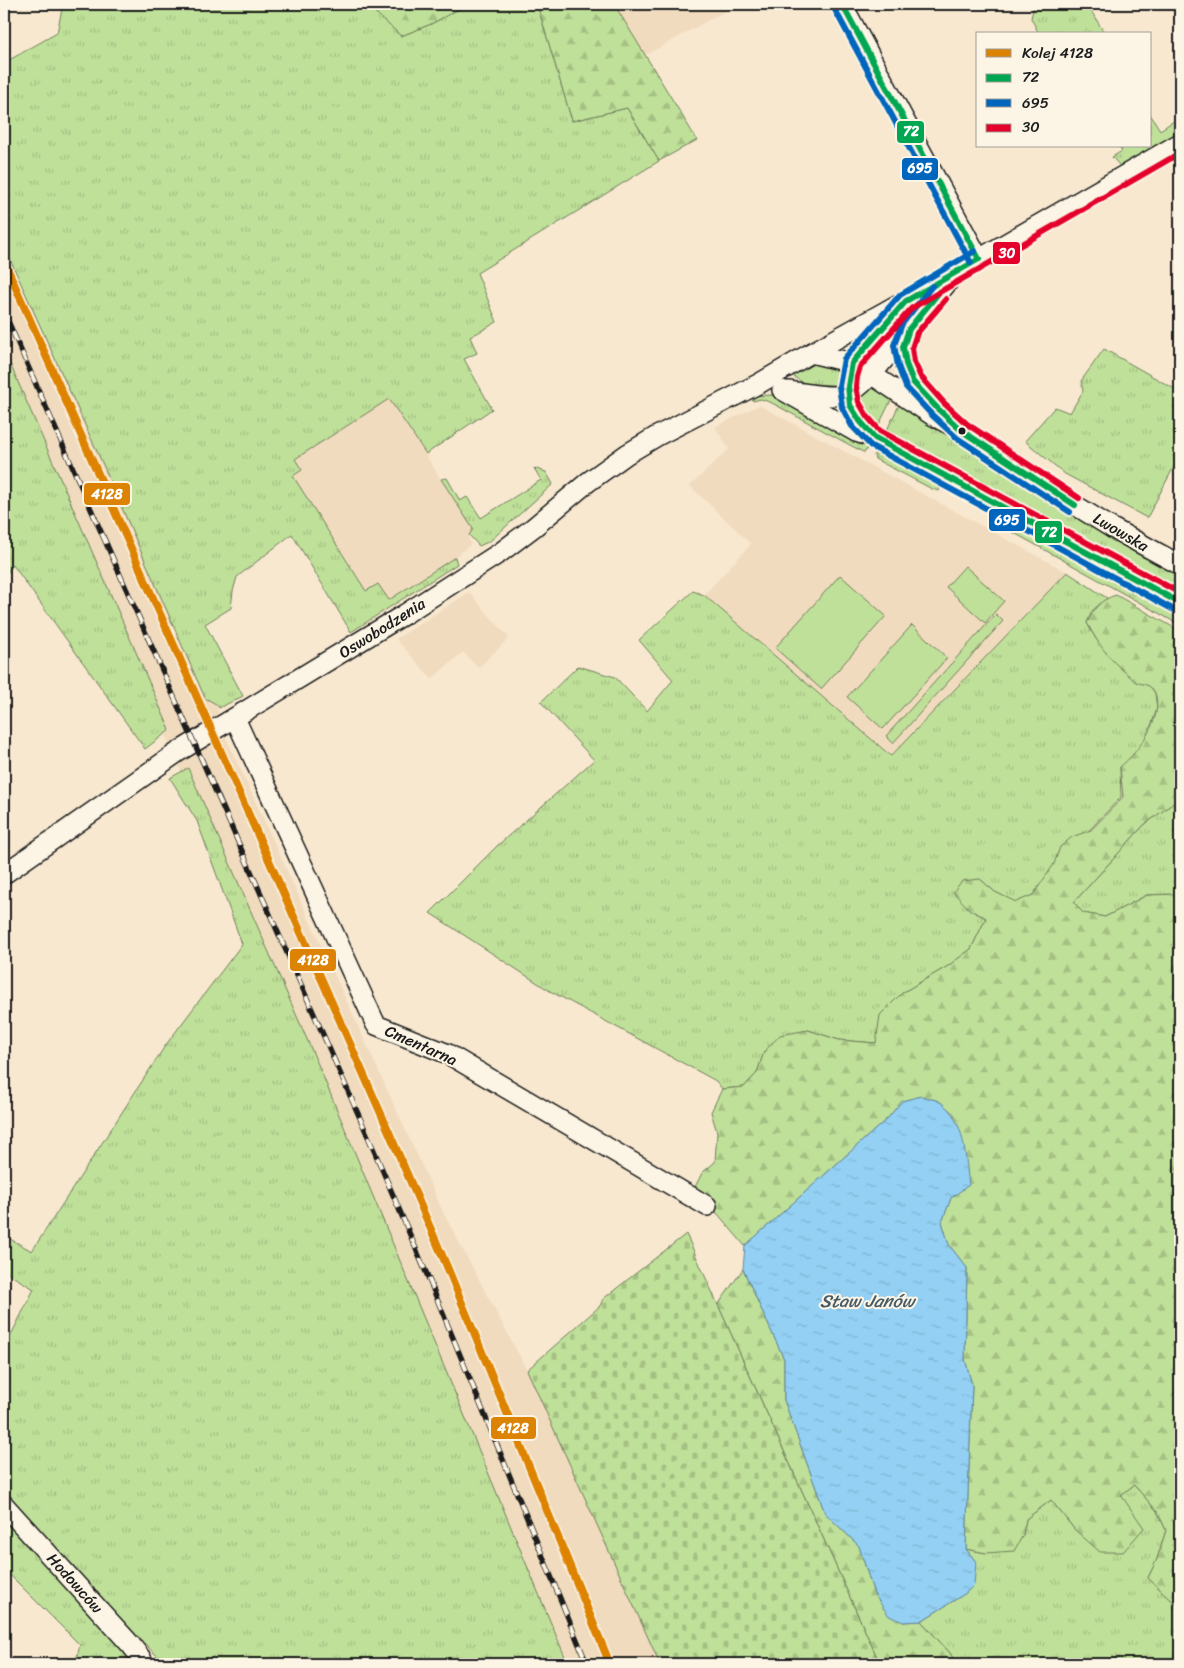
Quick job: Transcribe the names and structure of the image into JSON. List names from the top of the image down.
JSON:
{
  "streets": {
    "street": [
      "Lwowska",
      "Oswobodzenia",
      "Cmentarna",
      "Hodowców"
    ]
  },
  "crossings": [
    ["Lwowska", "Oswobodzenia"],
    ["Oswobodzenia", "Cmentarna"]
  ],
  "water": ["Staw Janów"],
  "lines": [
    "transit line 72",
    "transit line 695",
    "transit line 30",
    "rail line 4128"
  ],
  "legend": [
    "Kolej 4128",
    "72",
    "695",
    "30"
  ]
}
